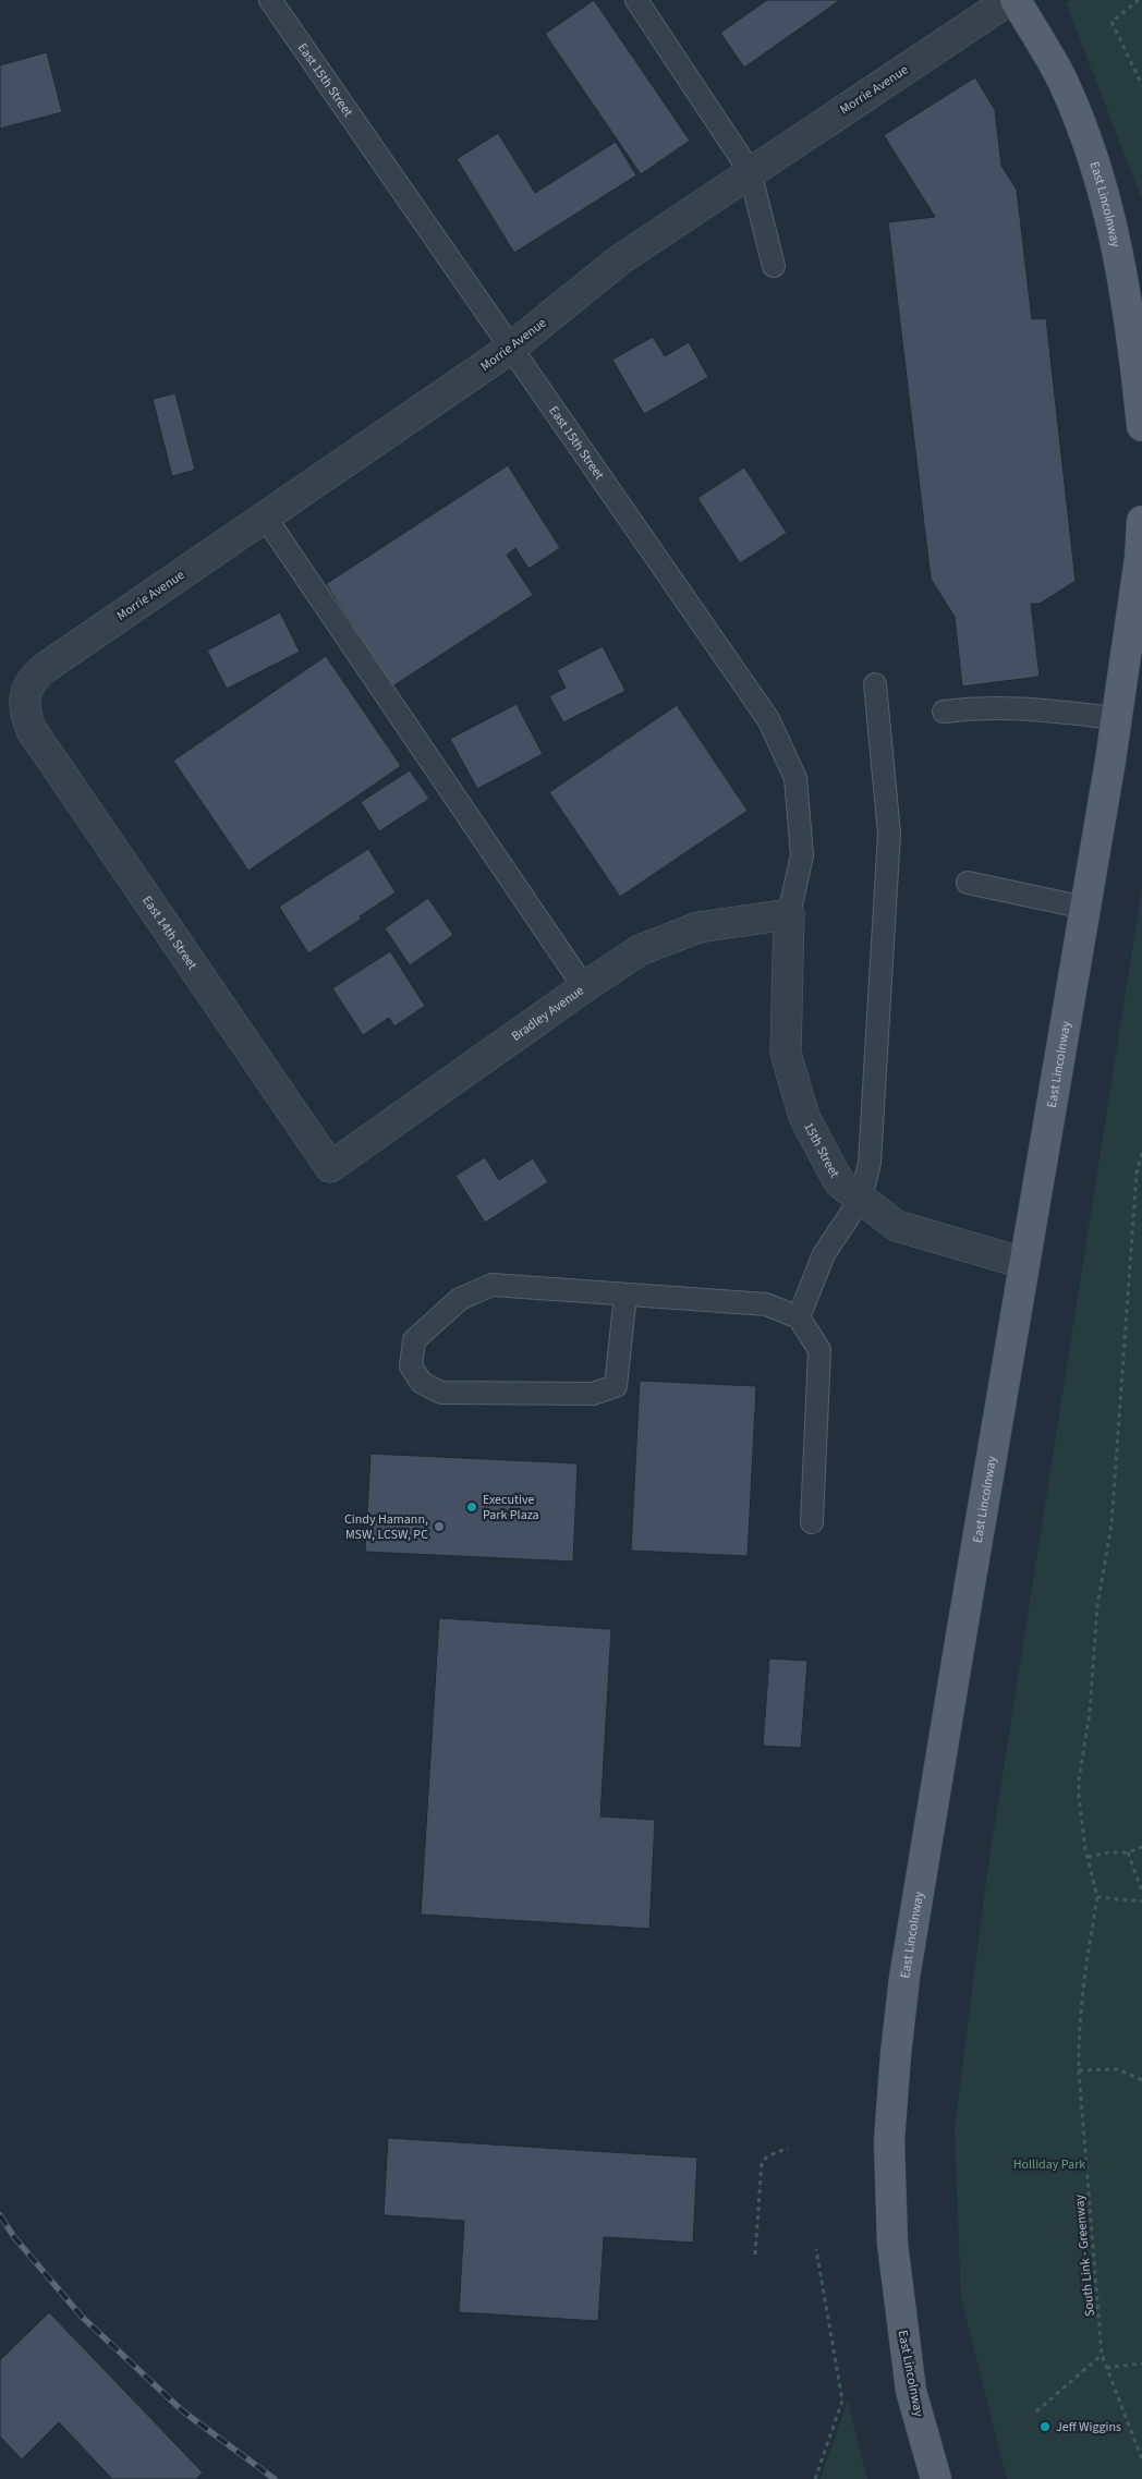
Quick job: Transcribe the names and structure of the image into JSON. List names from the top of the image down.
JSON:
{
  "streets": {
    "main road": ["East Lincolnway"],
    "street": [
      "Morrie Avenue",
      "East 14th Street",
      "Bradley Avenue",
      "15th Street"
    ],
    "lane": ["East 15th Street"],
    "path": ["South Link - Greenway"]
  },
  "crossings": [
    ["East 15th Street", "Morrie Avenue"],
    ["East 15th Street", "Bradley Avenue"],
    ["East 15th Street", "15th Street"],
    ["Morrie Avenue", "East 14th Street"],
    ["East Lincolnway", "15th Street"],
    ["East 14th Street", "Bradley Avenue"],
    ["Bradley Avenue", "15th Street"]
  ],
  "parks": ["Holliday Park"],
  "places": ["Executive Park Plaza", "Cindy Hamann, MSW, LCSW, PC", "Jeff Wiggins"]
}
